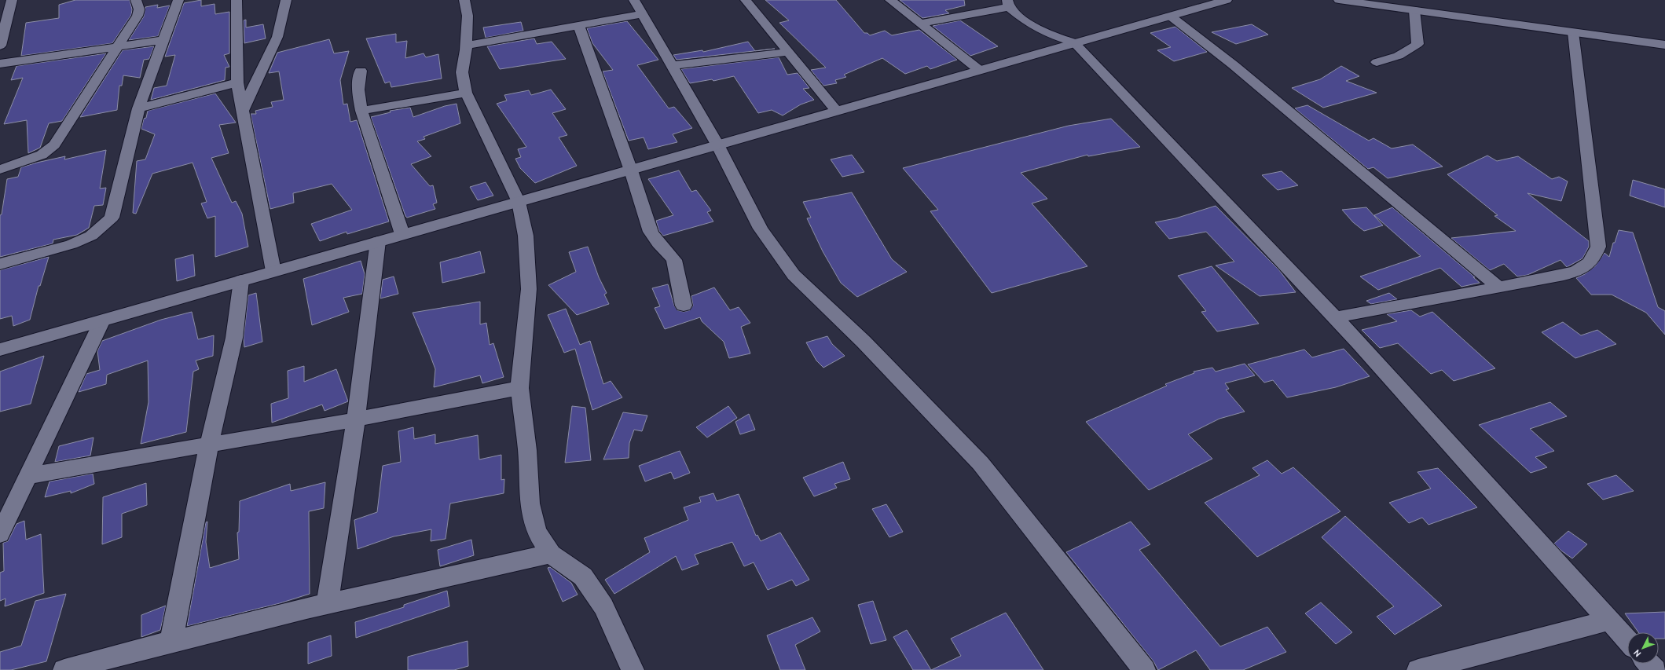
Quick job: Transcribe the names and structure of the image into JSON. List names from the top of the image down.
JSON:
{
  "north": "bottom left"
}
